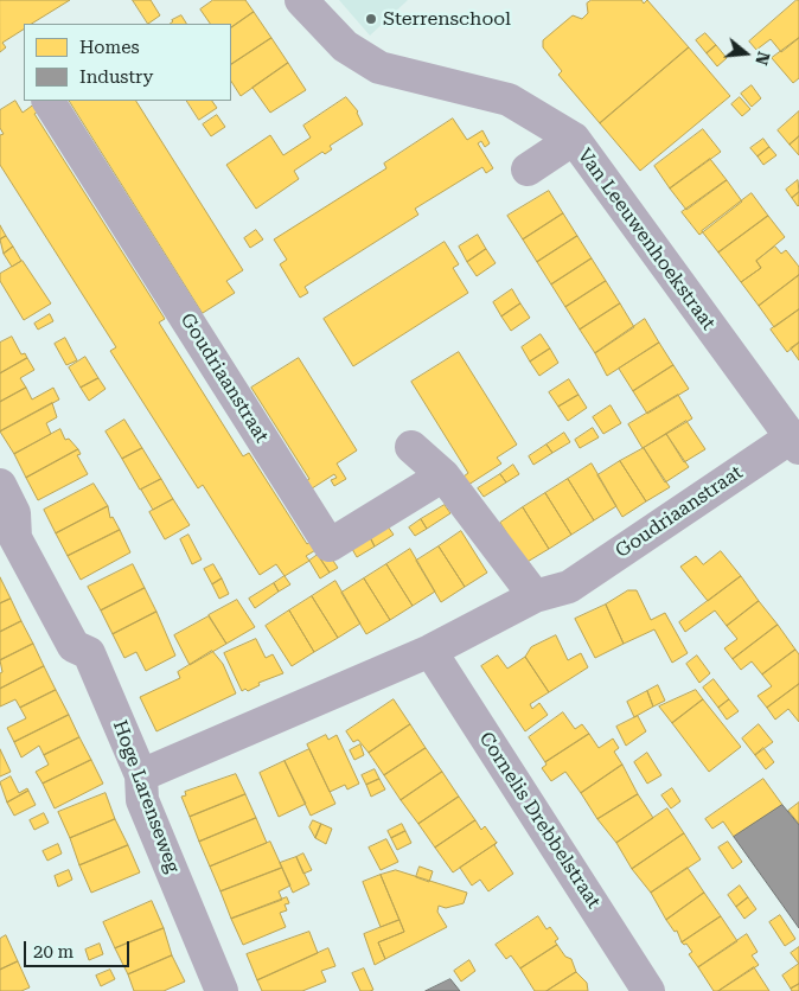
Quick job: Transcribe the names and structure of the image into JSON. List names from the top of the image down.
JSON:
{
  "streets": {
    "street": [
      "Van Leeuwenhoekstraat",
      "Goudriaanstraat",
      "Hoge Larenseweg",
      "Cornelis Drebbelstraat"
    ]
  },
  "crossings": [
    ["Van Leeuwenhoekstraat", "Goudriaanstraat"],
    ["Goudriaanstraat", "Hoge Larenseweg"],
    ["Goudriaanstraat", "Cornelis Drebbelstraat"]
  ],
  "places": ["Sterrenschool"],
  "legend": ["Homes", "Industry"],
  "scale_bar": "20 m",
  "north": "right"
}
